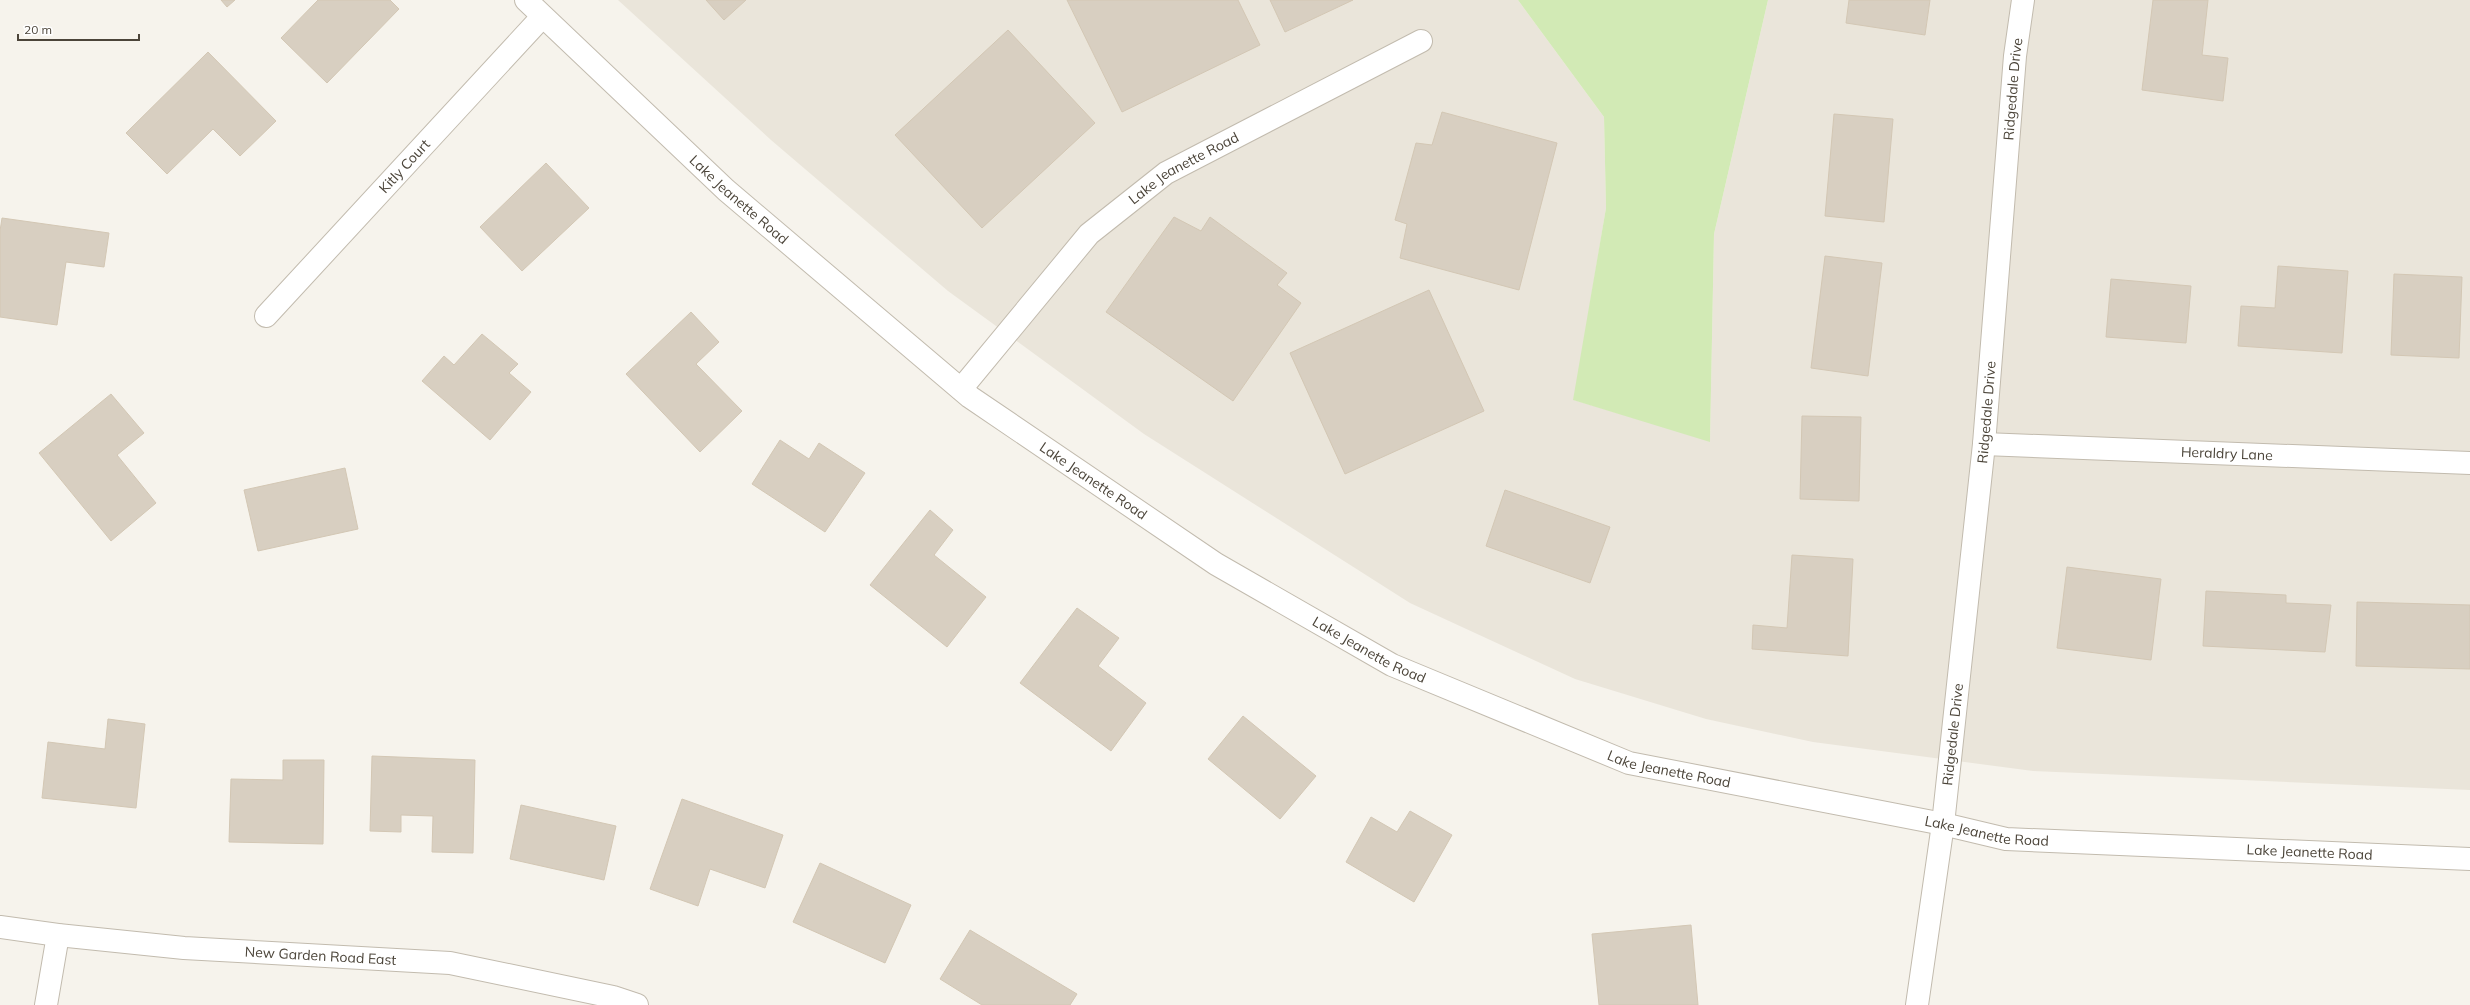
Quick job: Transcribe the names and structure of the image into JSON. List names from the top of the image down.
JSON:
{
  "streets": {
    "street": [
      "Ridgedale Drive",
      "Kitly Court",
      "Lake Jeanette Road",
      "Heraldry Lane",
      "New Garden Road East"
    ]
  },
  "crossings": [
    ["Ridgedale Drive", "Lake Jeanette Road"],
    ["Ridgedale Drive", "Heraldry Lane"],
    ["Kitly Court", "Lake Jeanette Road"]
  ],
  "scale_bar": "20 m"
}
